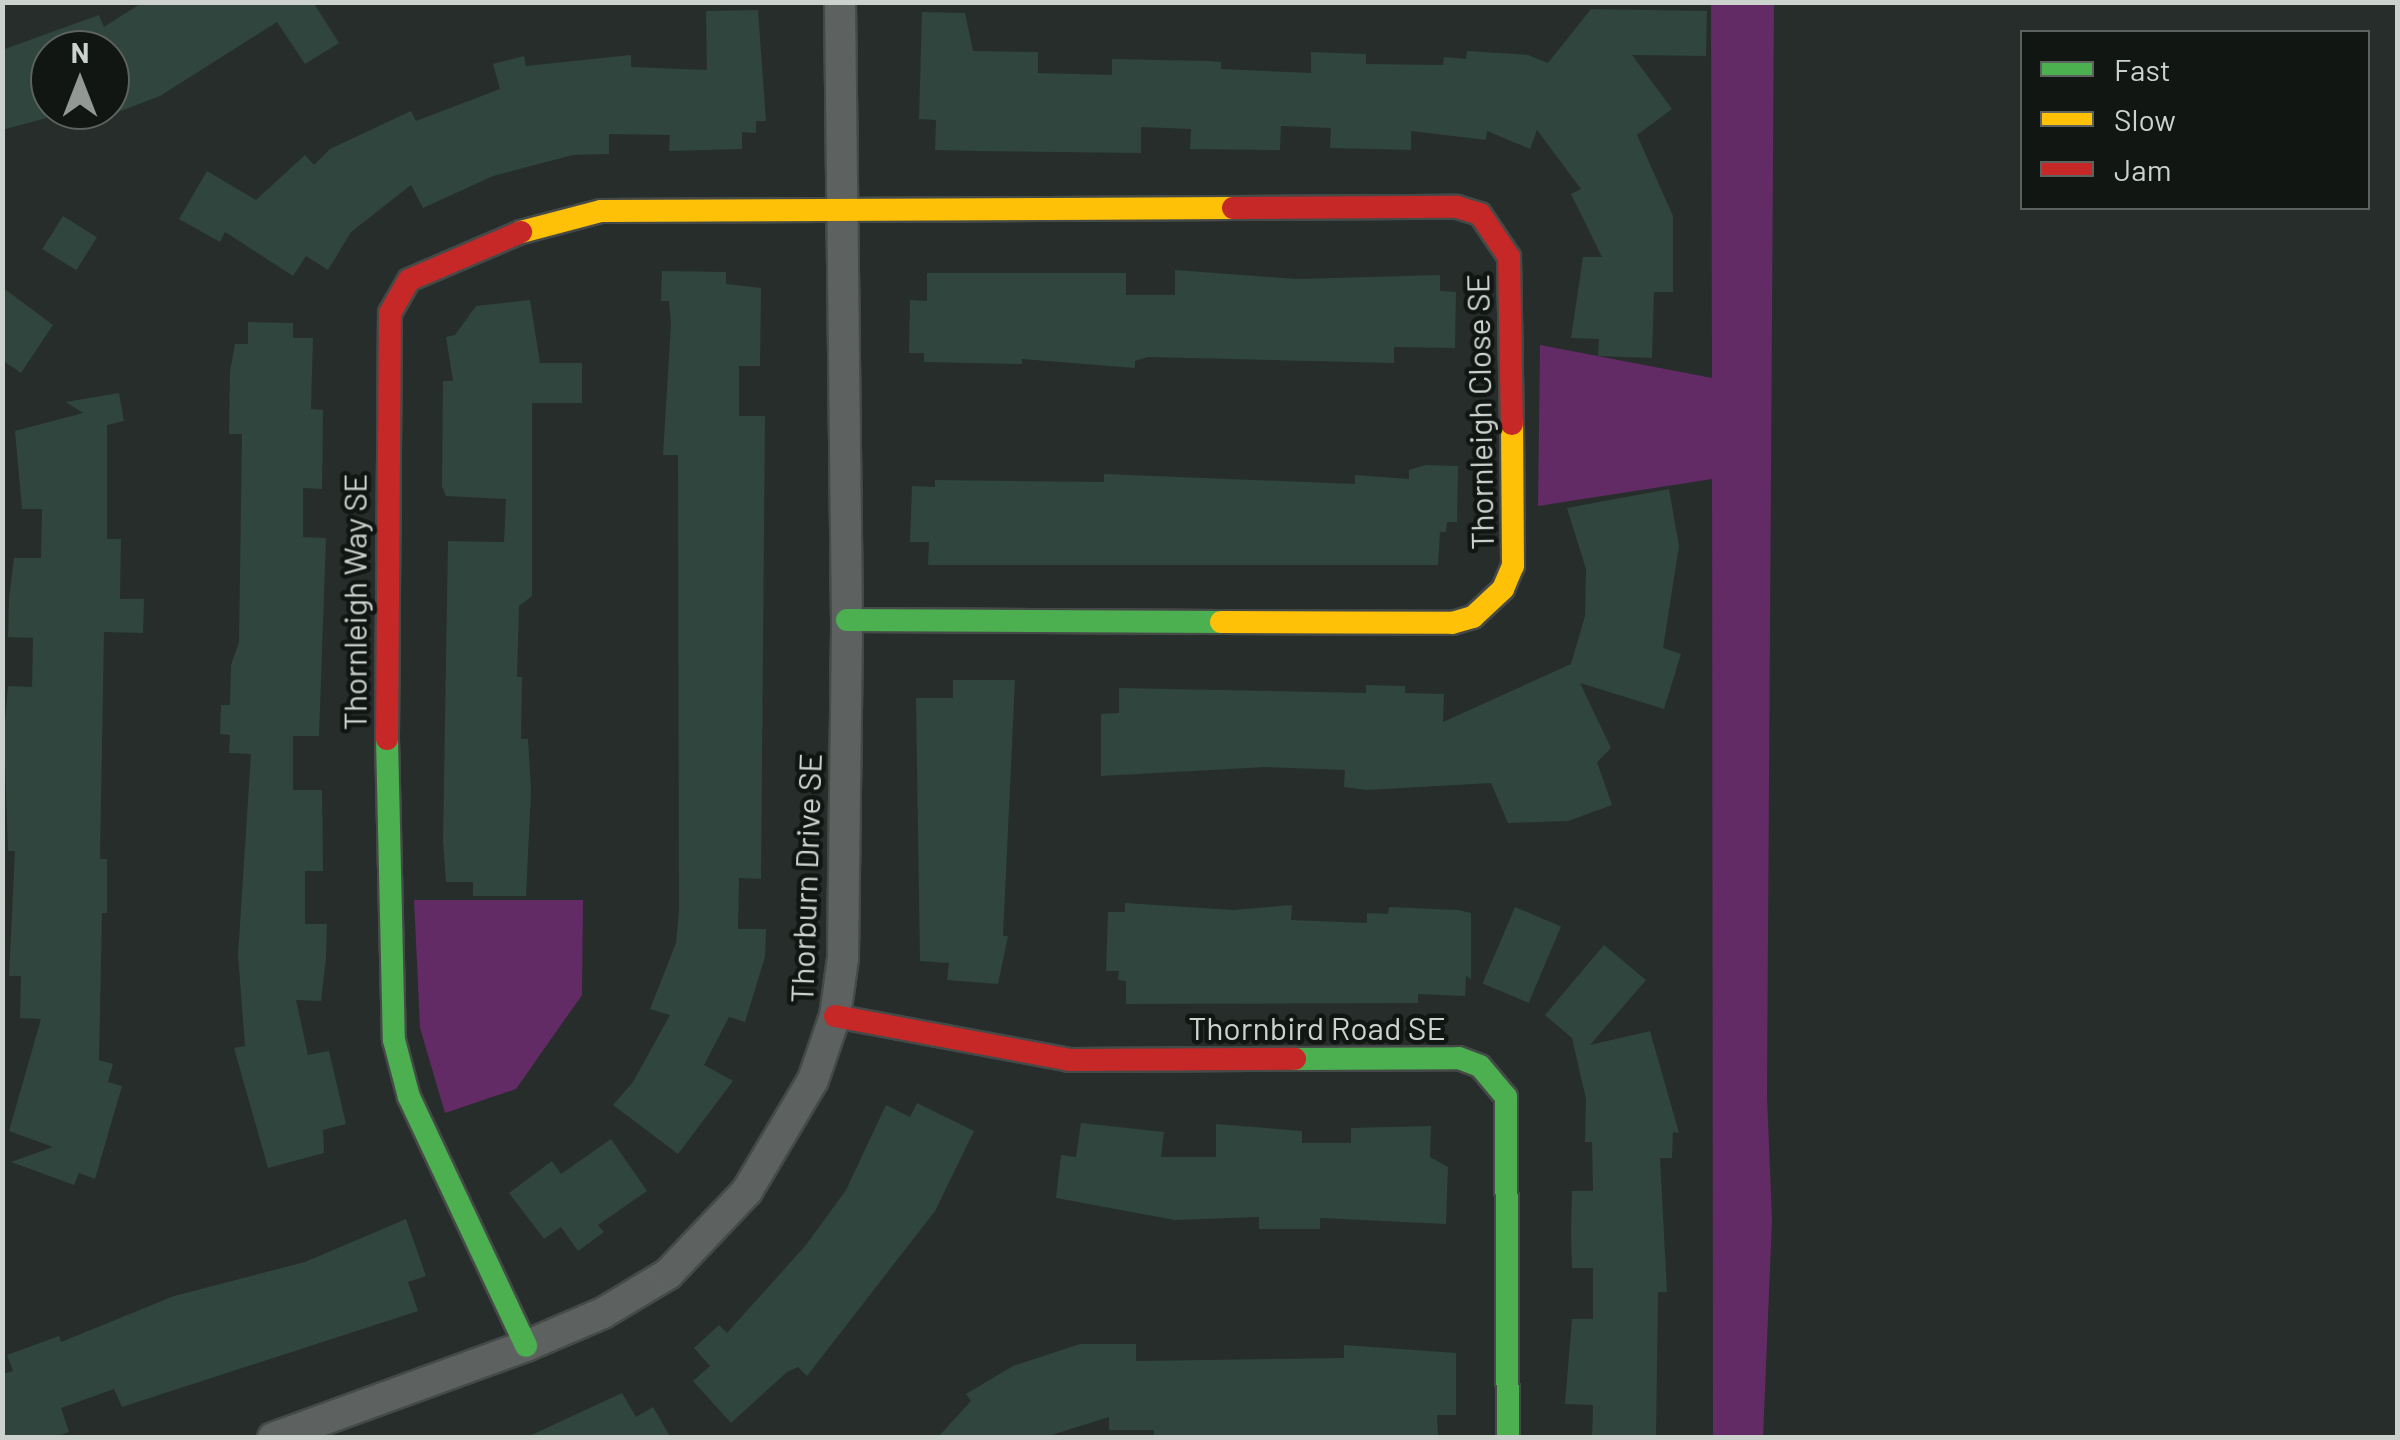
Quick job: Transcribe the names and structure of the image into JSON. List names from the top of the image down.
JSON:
{
  "streets": {
    "street": [
      "Thornleigh Close SE",
      "Thornleigh Way SE",
      "Thorburn Drive SE",
      "Thornbird Road SE"
    ]
  },
  "crossings": [
    ["Thornleigh Close SE", "Thornleigh Way SE"],
    ["Thornleigh Close SE", "Thorburn Drive SE"],
    ["Thornleigh Way SE", "Thorburn Drive SE"],
    ["Thorburn Drive SE", "Thornbird Road SE"]
  ],
  "legend": ["Fast", "Slow", "Jam"],
  "north": "top"
}
